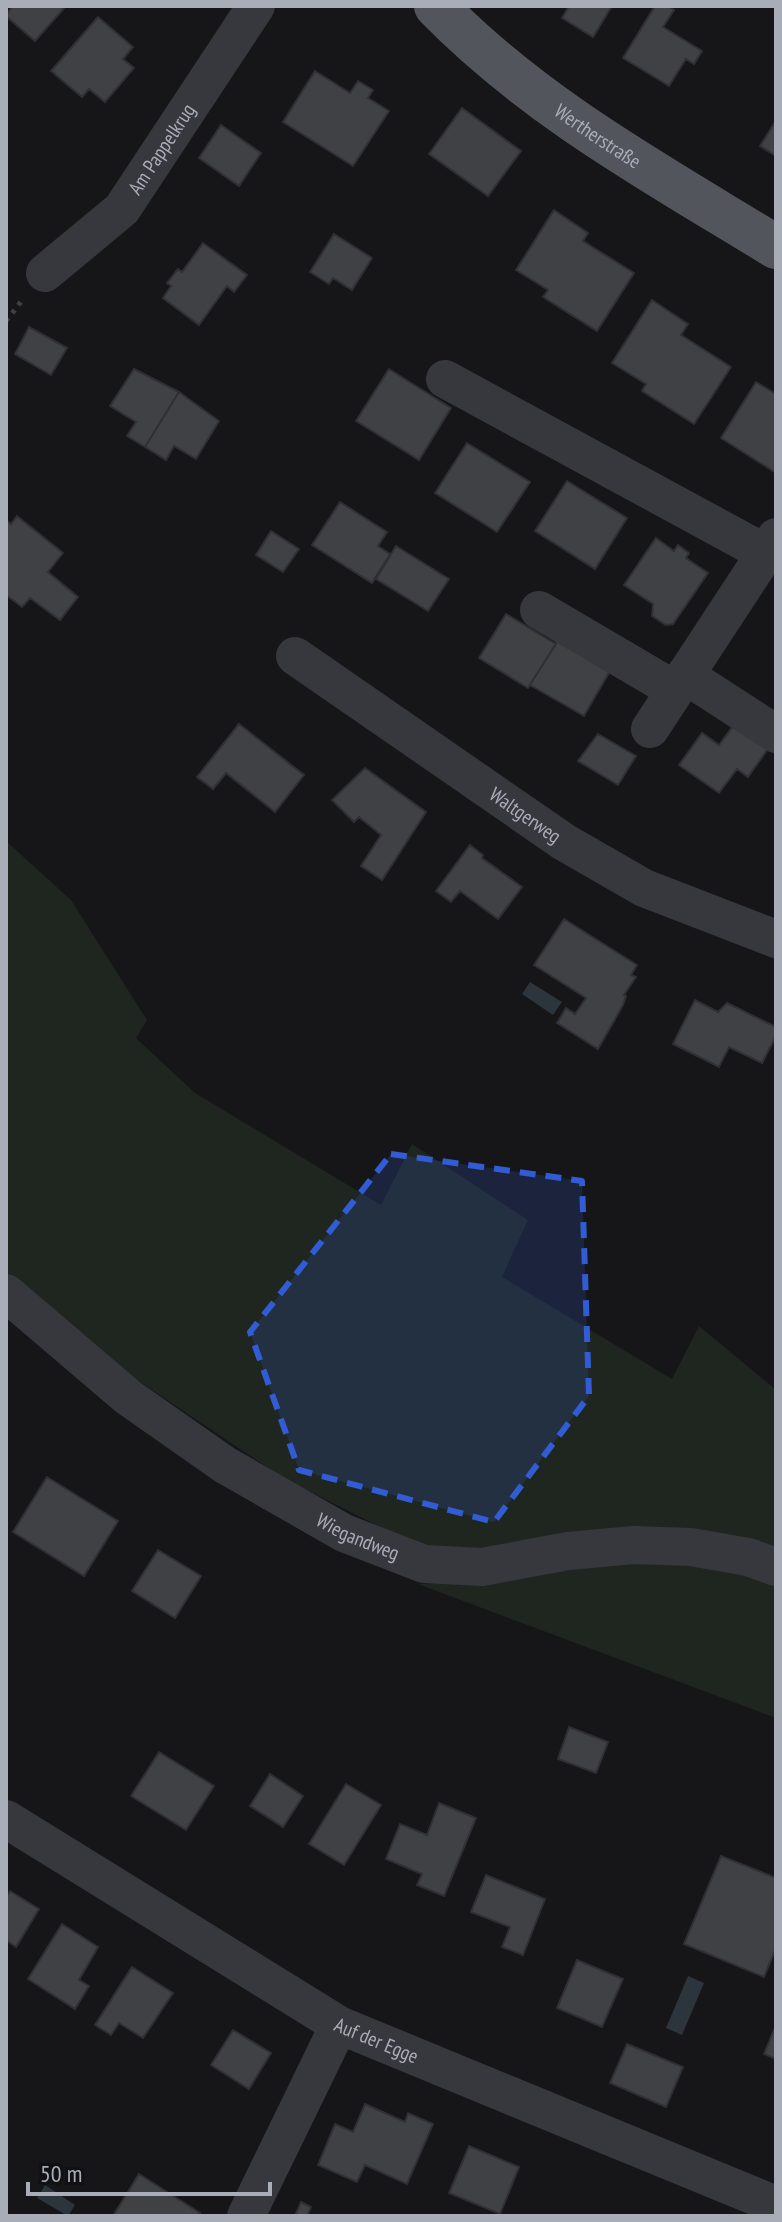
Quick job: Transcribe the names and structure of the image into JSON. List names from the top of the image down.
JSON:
{
  "streets": {
    "main road": ["Wertherstraße"],
    "street": [
      "Am Pappelkrug",
      "Waltgerweg",
      "Wiegandweg",
      "Auf der Egge"
    ]
  },
  "scale_bar": "50 m"
}
